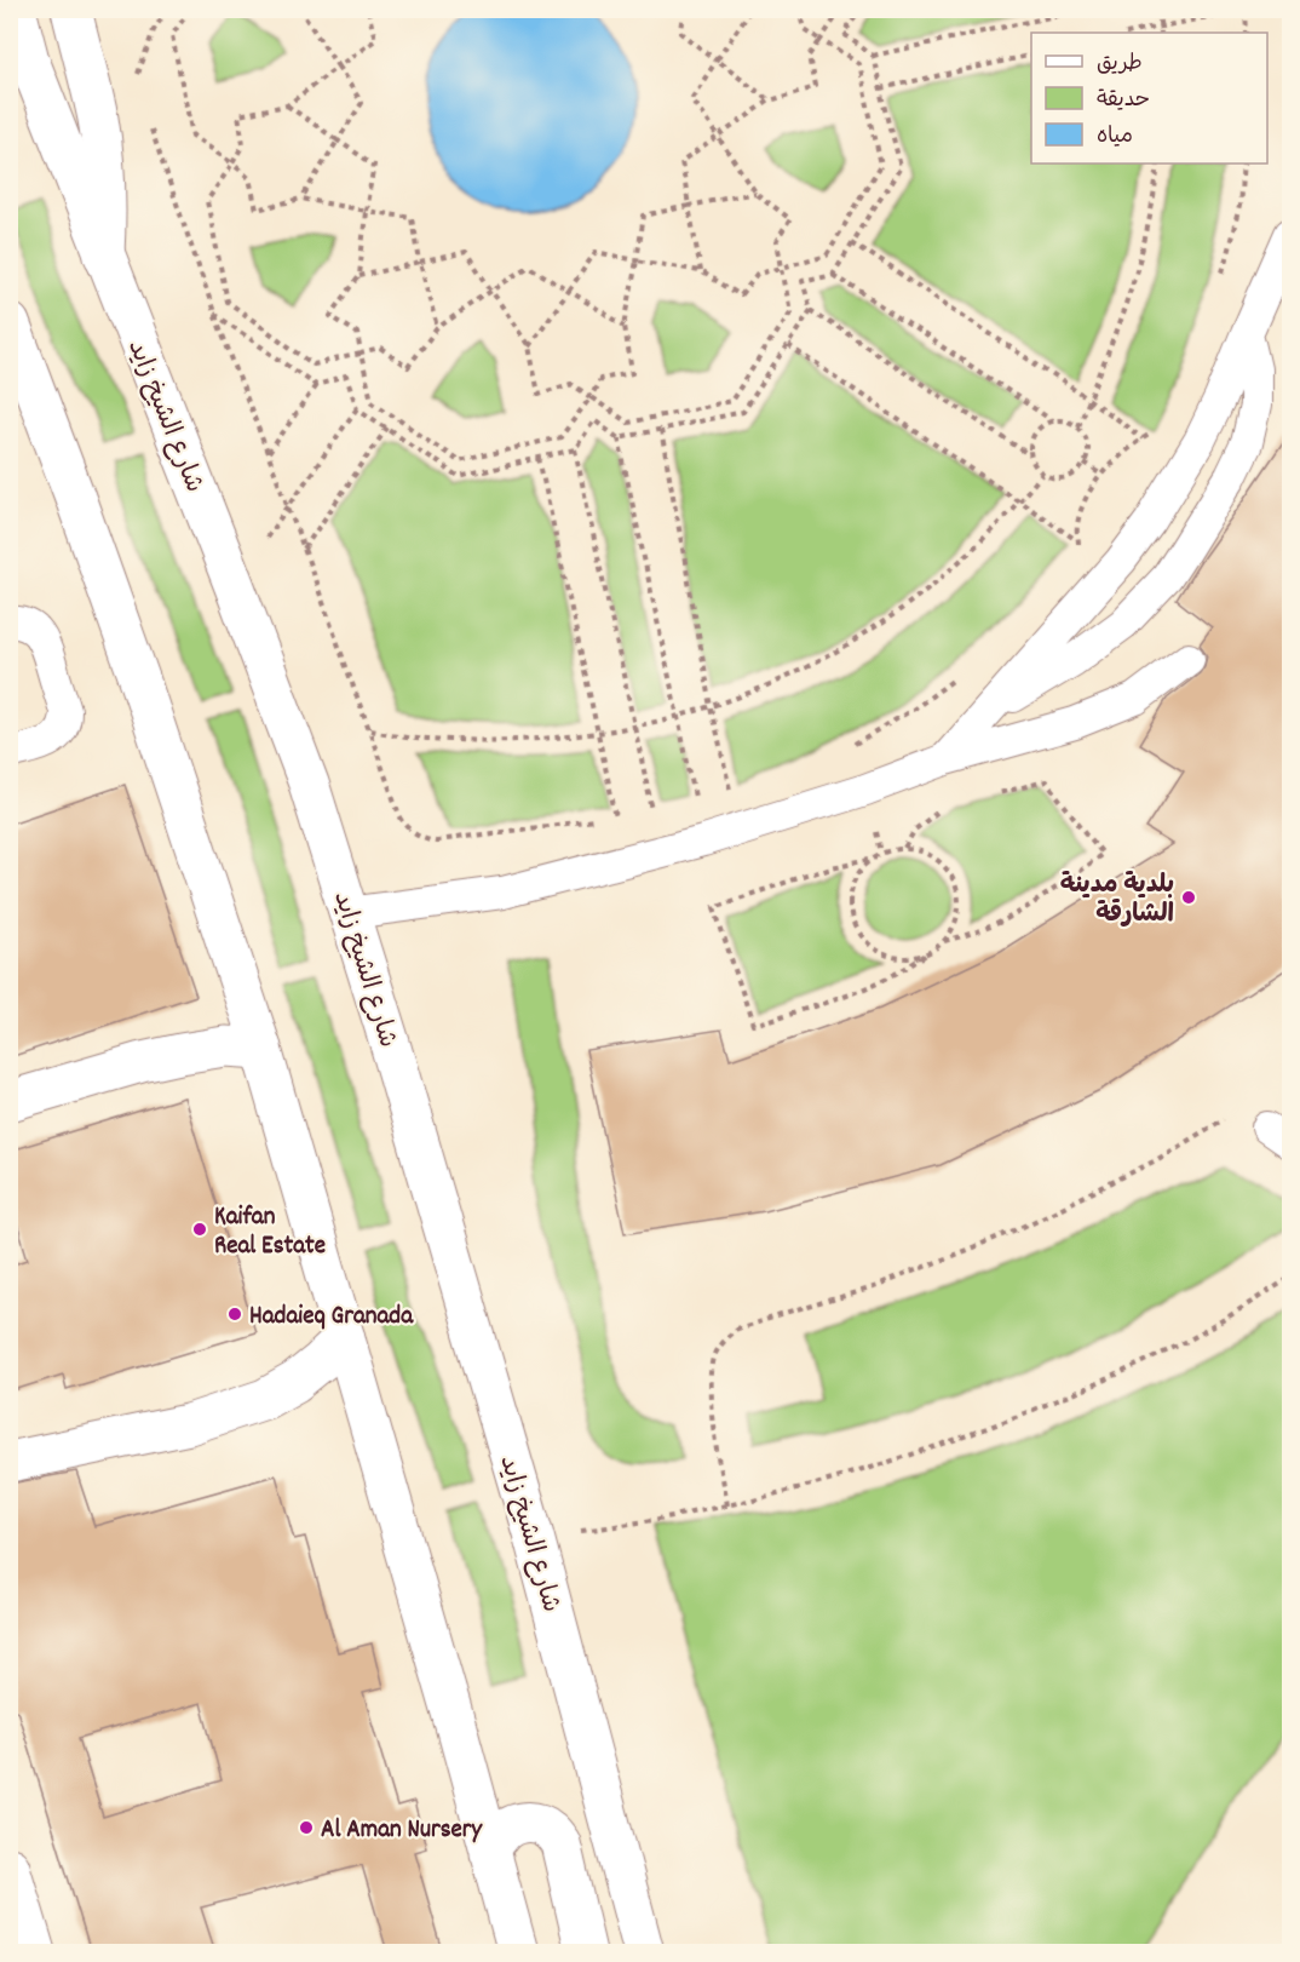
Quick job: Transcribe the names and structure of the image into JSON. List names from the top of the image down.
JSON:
{
  "streets": {
    "main road": ["شارع الشيخ زايد"]
  },
  "places": [
    "بلدية مدينة الشارقة",
    "Kaifan Real Estate",
    "Hadaieq Granada",
    "Al Aman Nursery"
  ],
  "legend": ["طريق", "حديقة", "مياه"]
}
